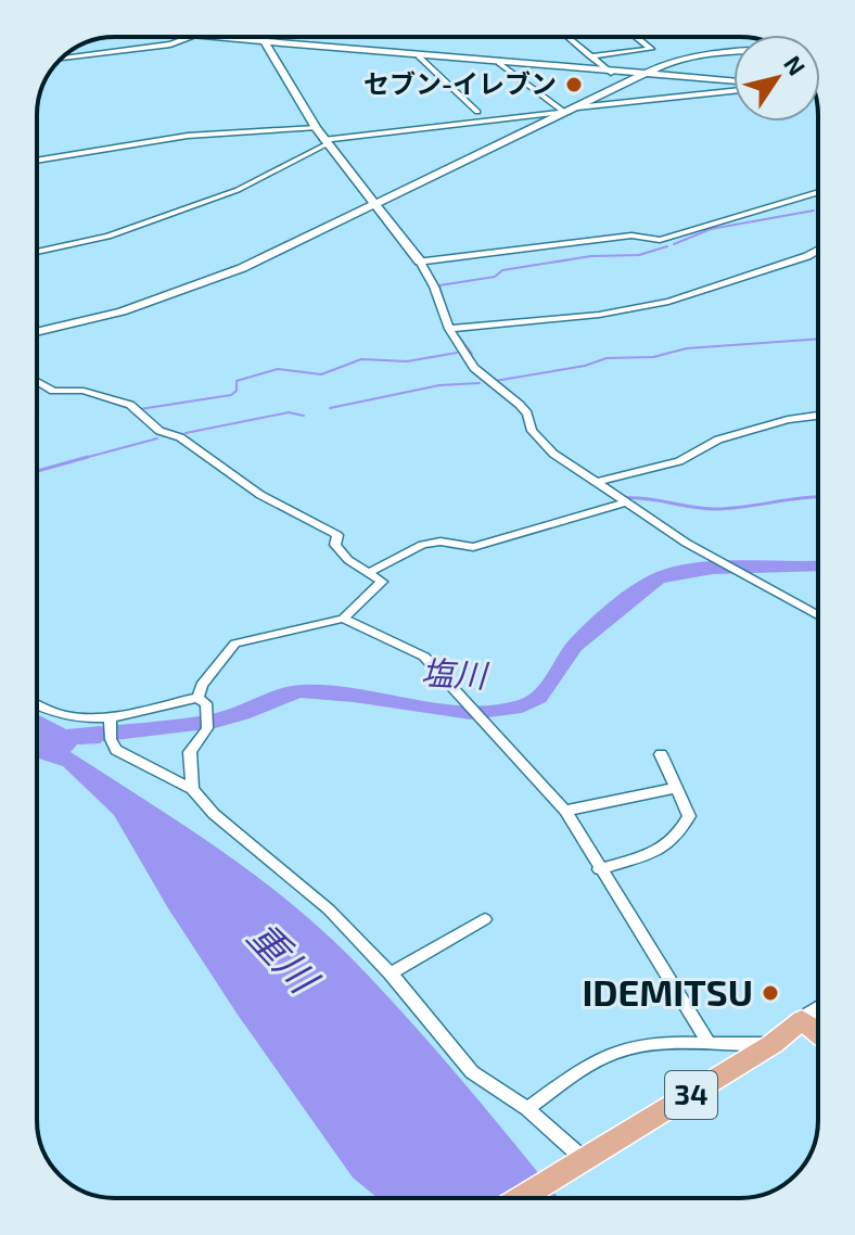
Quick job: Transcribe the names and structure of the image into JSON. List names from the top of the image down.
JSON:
{
  "streets": {
    "main road": ["34"]
  },
  "water": ["塩川", "重川"],
  "places": ["セブン-イレブン", "IDEMITSU"],
  "north": "top right"
}
